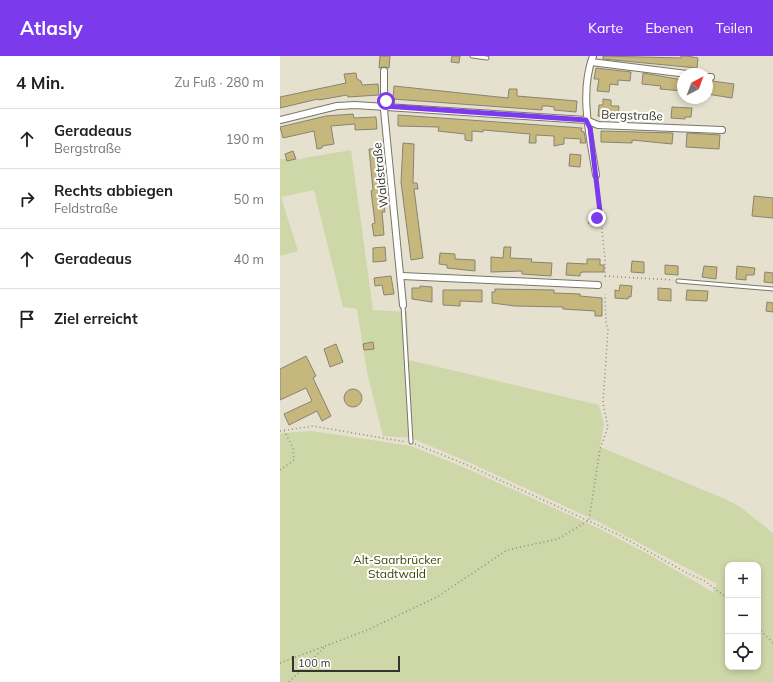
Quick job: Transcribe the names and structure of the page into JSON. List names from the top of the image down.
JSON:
{
  "streets": {
    "street": ["Bergstraße", "Waldstraße"]
  },
  "crossings": [
    ["Bergstraße", "Waldstraße"]
  ],
  "parks": ["Alt-Saarbrücker Stadtwald"],
  "scale_bar": "100 m",
  "north": "top right",
  "page": {
    "header": "Atlasly",
    "nav": ["Karte", "Ebenen", "Teilen"],
    "heading": ["4 Min.", "Zu Fuß · 280 m"],
    "list": [
      ["Geradeaus", "Bergstraße", "190 m"],
      ["Rechts abbiegen", "Feldstraße", "50 m"],
      ["Geradeaus", "40 m"],
      "Ziel erreicht"
    ],
    "map_buttons": ["+", "−"],
    "scale": "100 m"
  }
}
